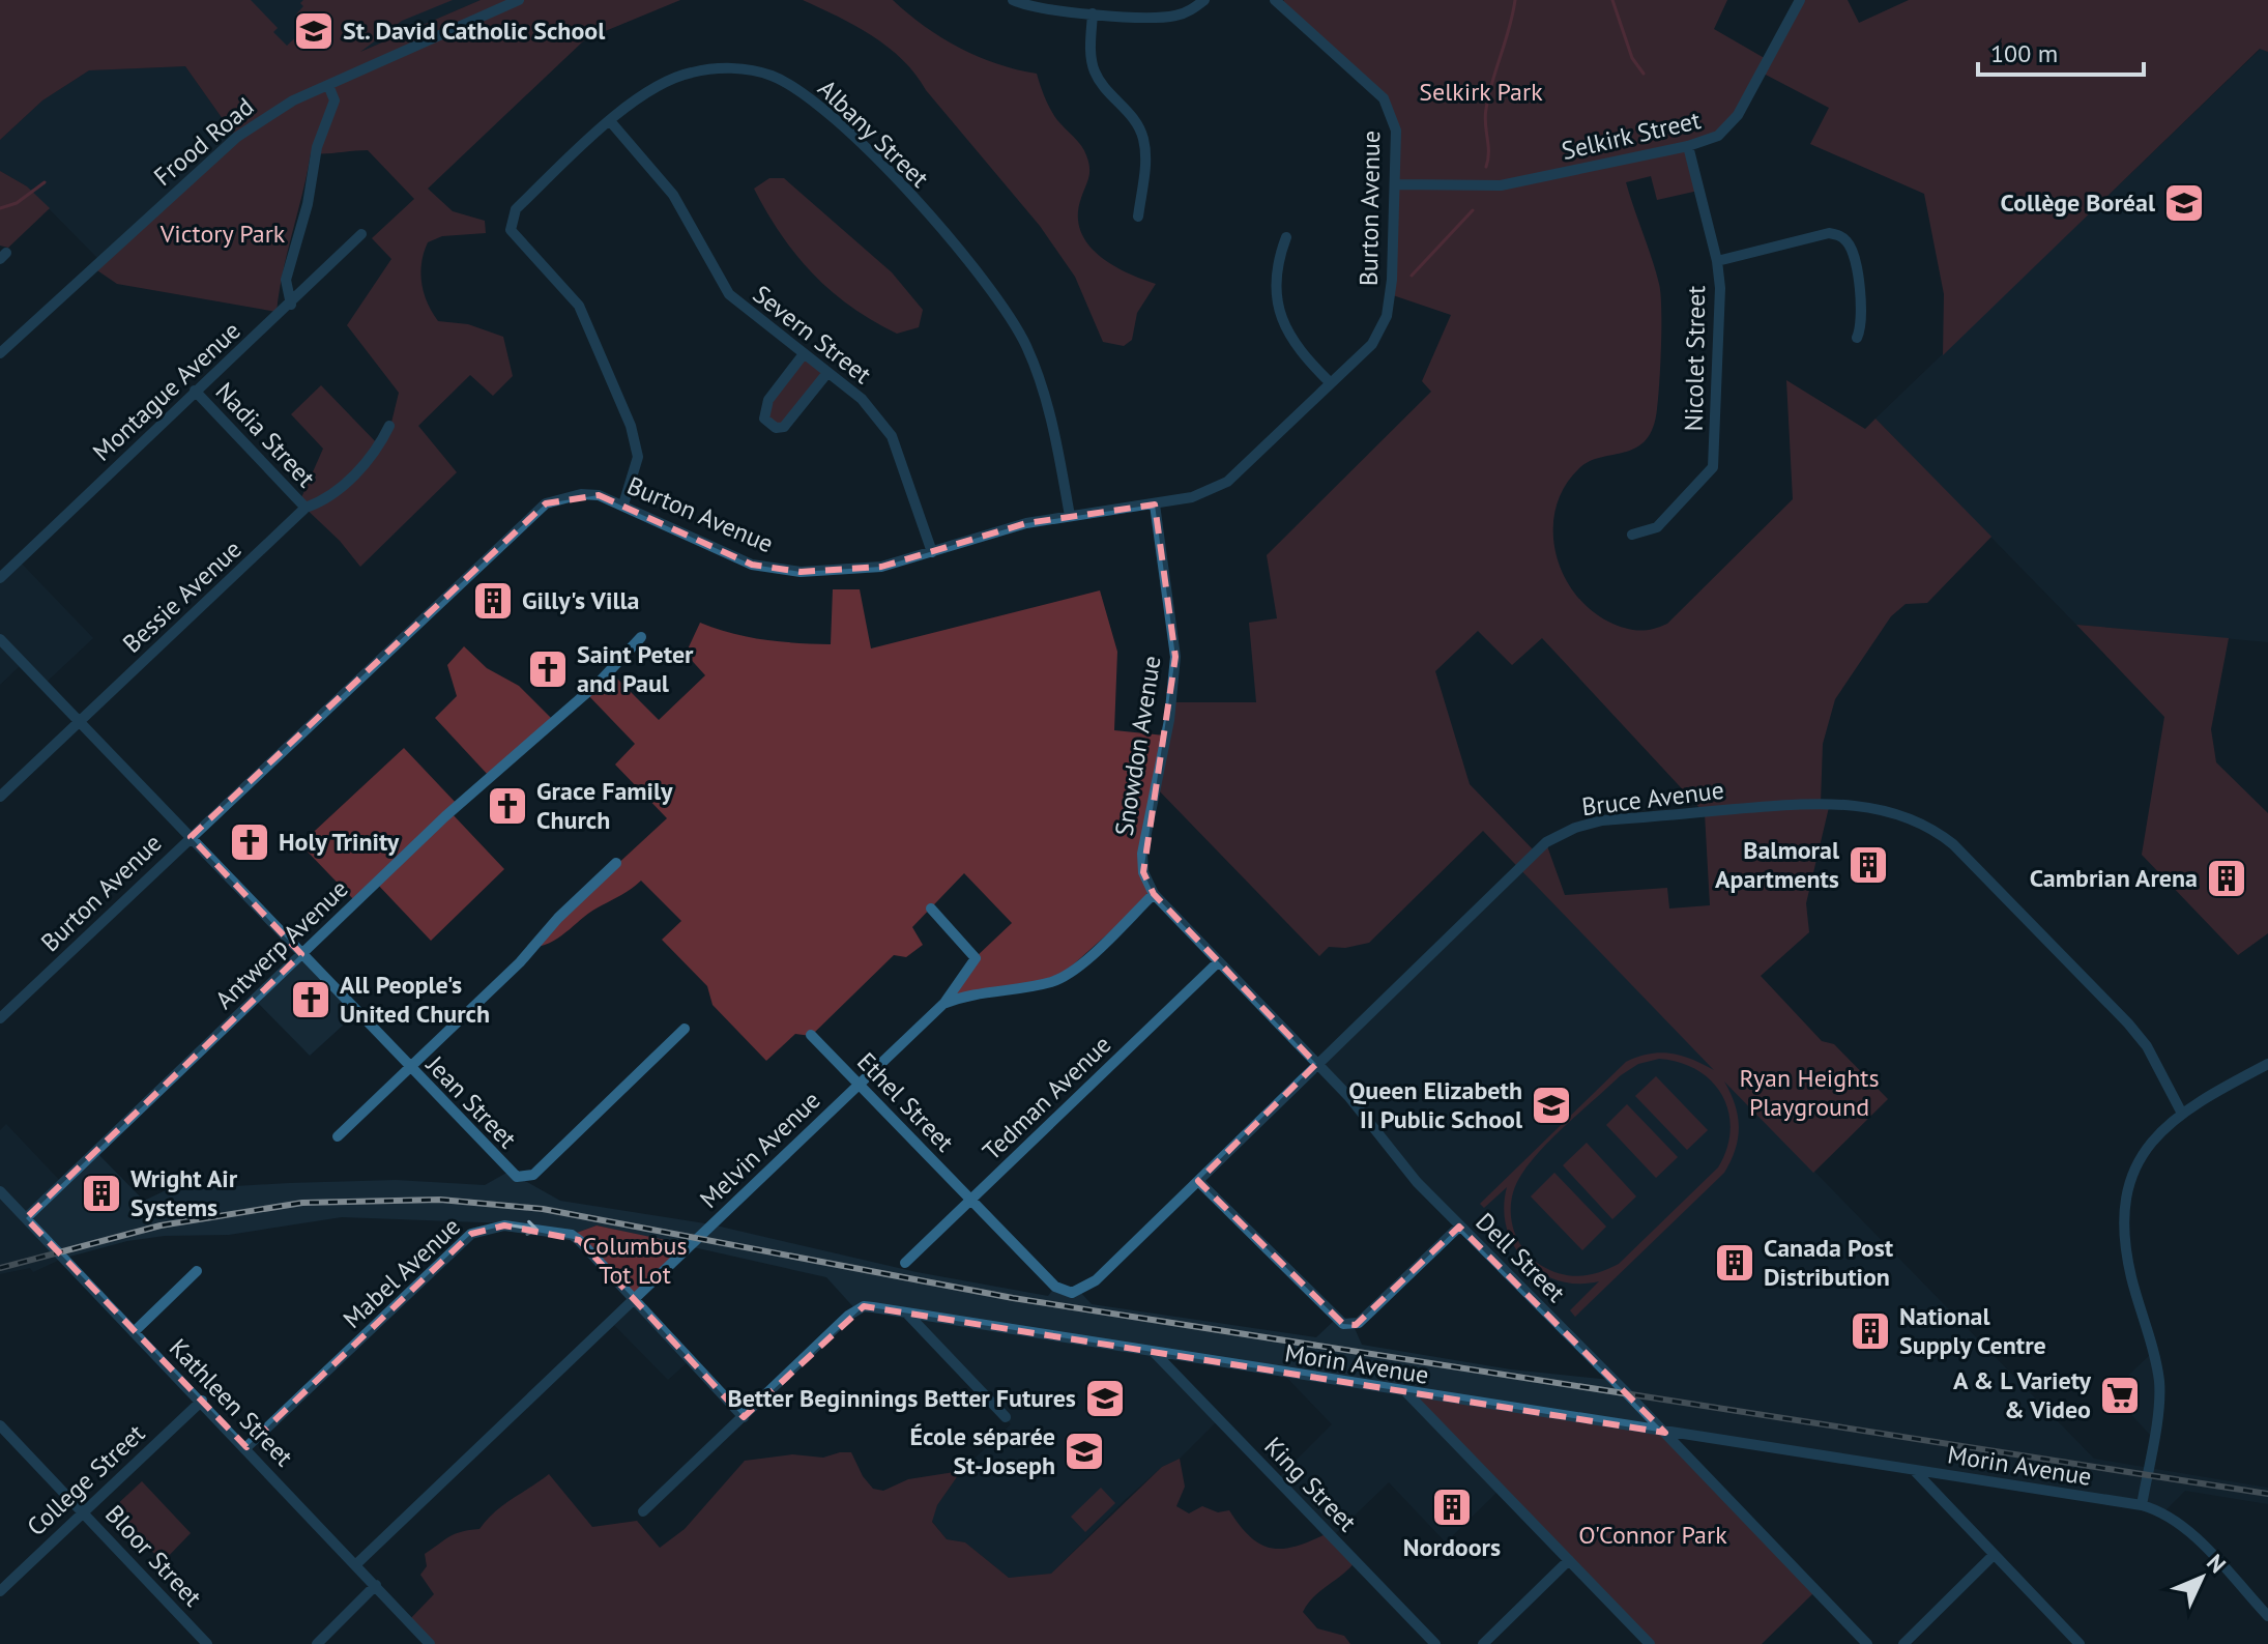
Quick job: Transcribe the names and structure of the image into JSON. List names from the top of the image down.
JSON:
{
  "streets": {
    "street": [
      "Albany Street",
      "Selkirk Street",
      "Frood Road",
      "Burton Avenue",
      "Severn Street",
      "Nicolet Street",
      "Montague Avenue",
      "Nadia Street",
      "Bessie Avenue",
      "Snowdon Avenue",
      "Bruce Avenue",
      "Antwerp Avenue",
      "Tedman Avenue",
      "Jean Street",
      "Ethel Street",
      "Melvin Avenue",
      "Dell Street",
      "Mabel Avenue",
      "Morin Avenue",
      "Kathleen Street",
      "College Street",
      "King Street",
      "Bloor Street"
    ]
  },
  "crossings": [
    ["Albany Street", "Burton Avenue"],
    ["Albany Street", "Severn Street"],
    ["Selkirk Street", "Burton Avenue"],
    ["Selkirk Street", "Nicolet Street"],
    ["Burton Avenue", "Severn Street"],
    ["Burton Avenue", "Snowdon Avenue"],
    ["Burton Avenue", "Jean Street"],
    ["Montague Avenue", "Nadia Street"],
    ["Nadia Street", "Bessie Avenue"],
    ["Bessie Avenue", "Jean Street"],
    ["Snowdon Avenue", "Melvin Avenue"],
    ["Snowdon Avenue", "Dell Street"],
    ["Bruce Avenue", "Ethel Street"],
    ["Bruce Avenue", "Dell Street"],
    ["Antwerp Avenue", "Jean Street"],
    ["Antwerp Avenue", "Kathleen Street"],
    ["Tedman Avenue", "Ethel Street"],
    ["Tedman Avenue", "Dell Street"],
    ["Ethel Street", "Melvin Avenue"],
    ["Melvin Avenue", "Dell Street"],
    ["Melvin Avenue", "Mabel Avenue"],
    ["Melvin Avenue", "Kathleen Street"],
    ["Dell Street", "Morin Avenue"],
    ["Mabel Avenue", "Morin Avenue"],
    ["Mabel Avenue", "Kathleen Street"],
    ["Morin Avenue", "King Street"],
    ["Kathleen Street", "College Street"],
    ["College Street", "Bloor Street"]
  ],
  "one_way": ["Mabel Avenue"],
  "parks": [
    "Selkirk Park",
    "Victory Park",
    "Ryan Heights Playground",
    "Columbus Tot Lot",
    "O'Connor Park"
  ],
  "places": {
    "school or university": [
      "St. David Catholic School",
      "Collège Boréal",
      "Queen Elizabeth II Public School",
      "Better Beginnings Better Futures",
      "École séparée St-Joseph"
    ],
    "building": [
      "Gilly's Villa",
      "Balmoral Apartments",
      "Cambrian Arena",
      "Wright Air Systems",
      "Canada Post Distribution",
      "National Supply Centre",
      "Nordoors"
    ],
    "church": [
      "Saint Peter and Paul",
      "Grace Family Church",
      "Holy Trinity",
      "All People's United Church"
    ],
    "supermarket": ["A & L Variety & Video"]
  },
  "scale_bar": "100 m",
  "north": "top right"
}
